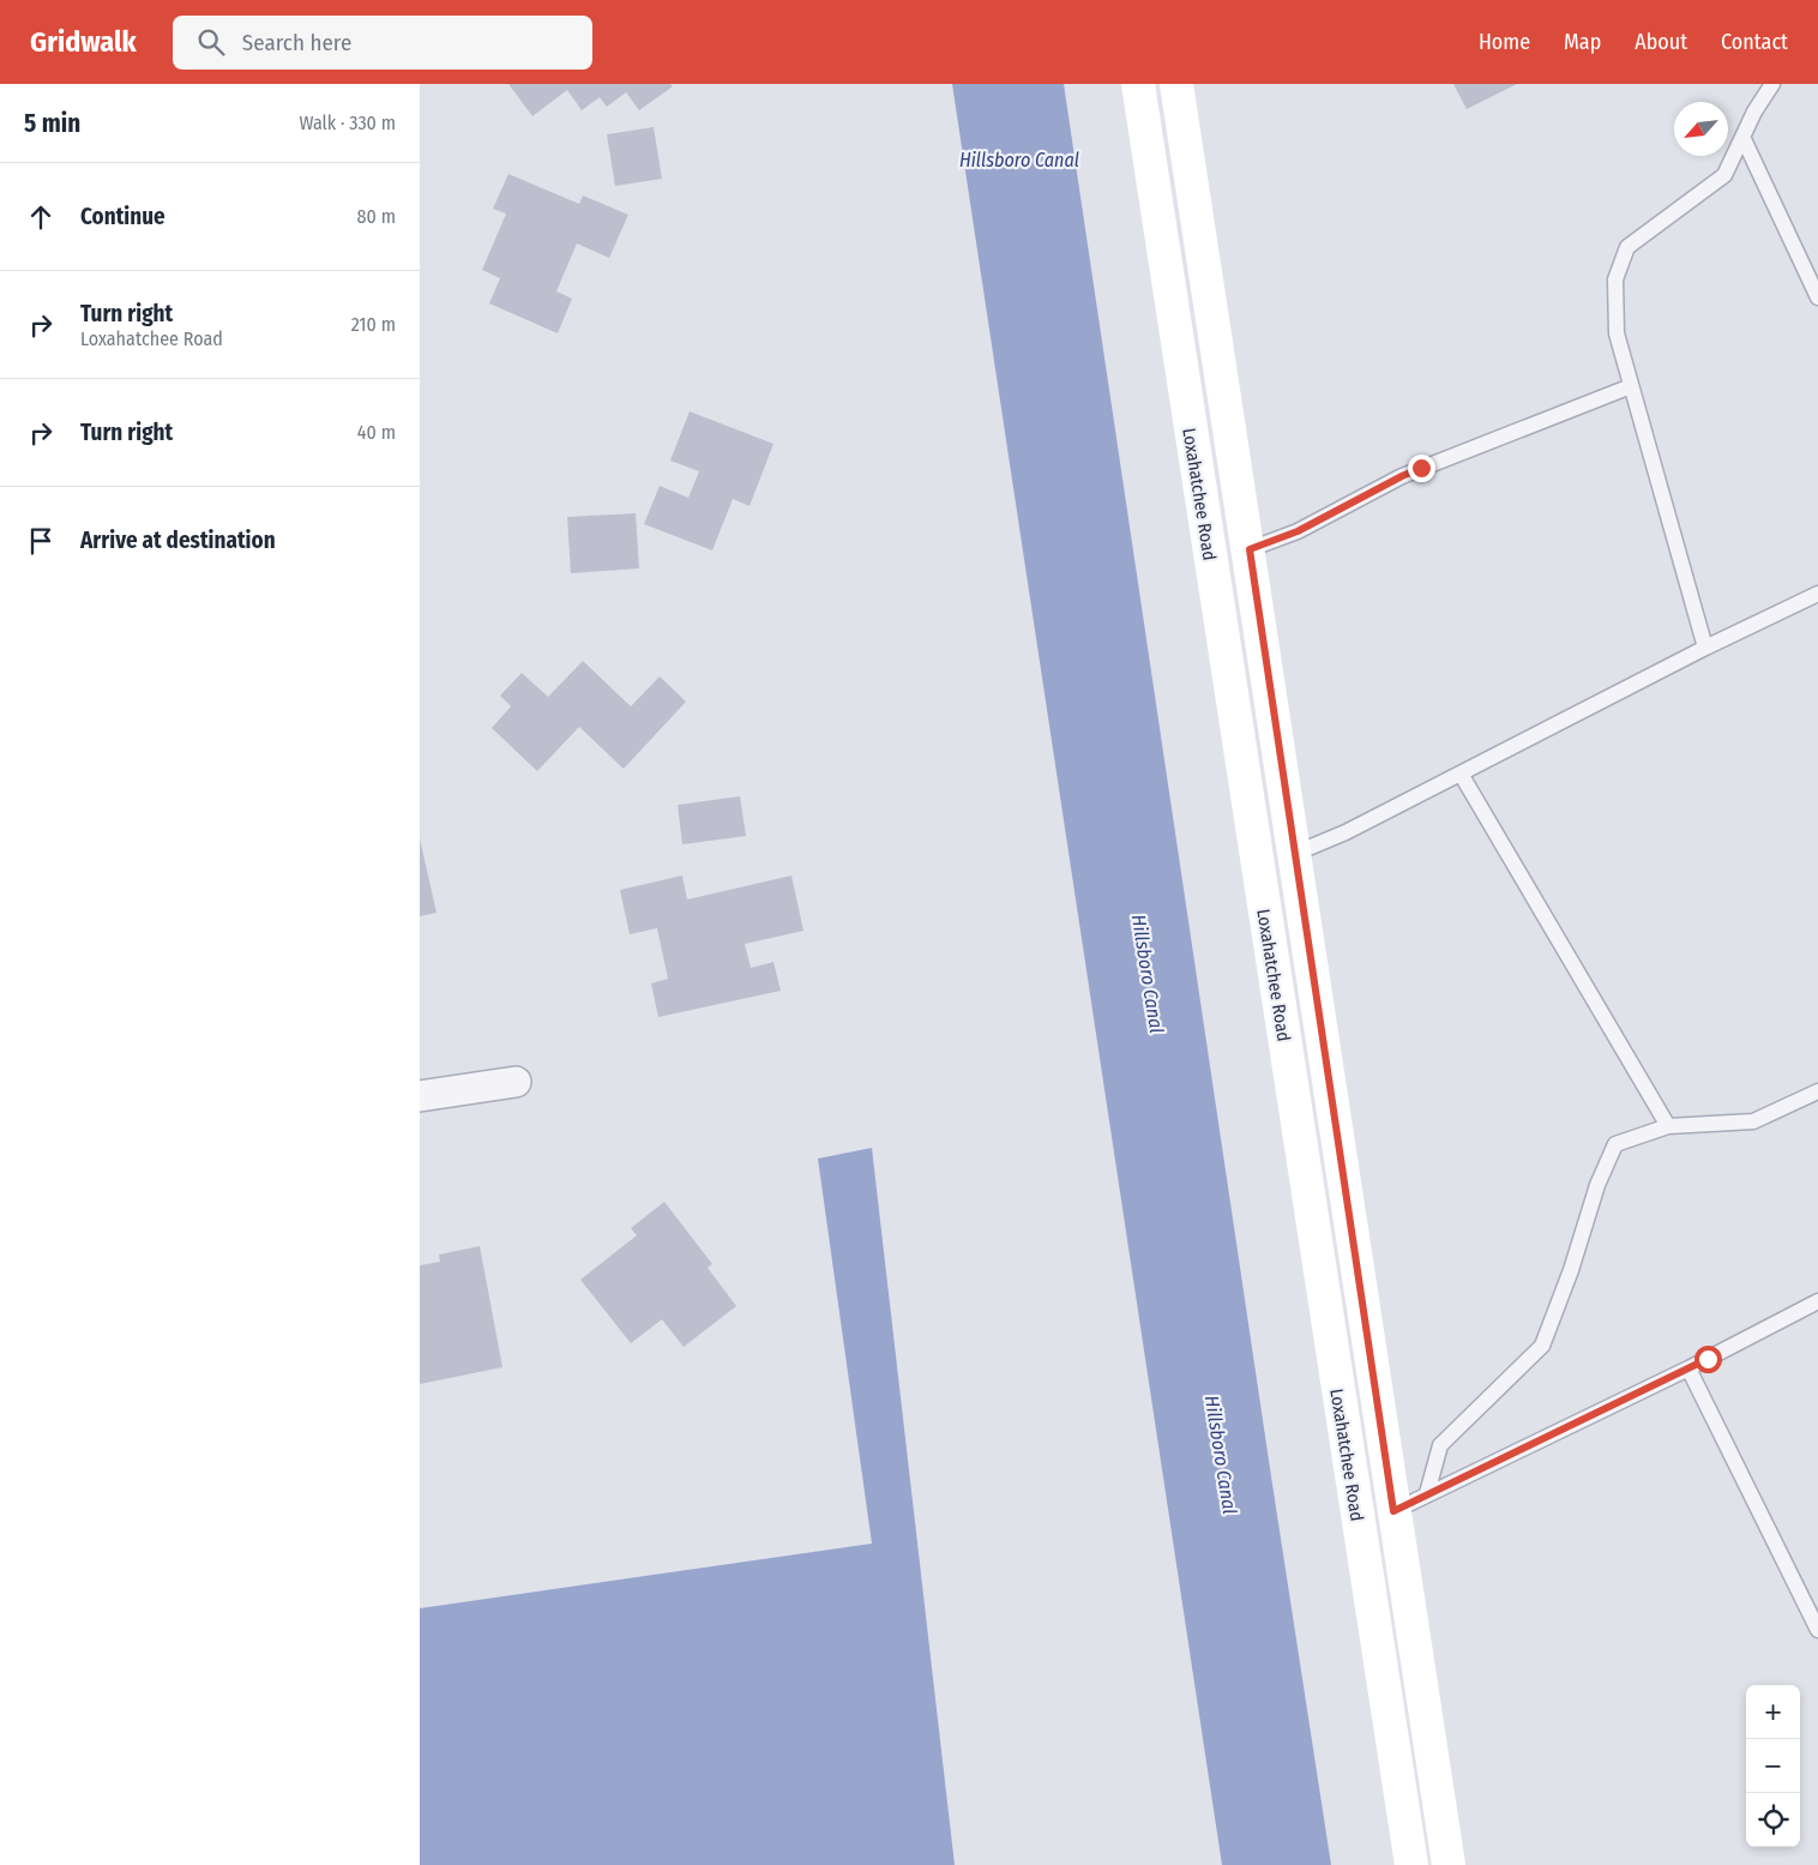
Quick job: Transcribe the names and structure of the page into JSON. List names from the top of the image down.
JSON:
{
  "streets": {
    "main road": ["Loxahatchee Road"]
  },
  "water": ["Hillsboro Canal"],
  "north": "bottom left",
  "page": {
    "header": "Gridwalk",
    "search": "Search here",
    "nav": [
      "Home",
      "Map",
      "About",
      "Contact"
    ],
    "heading": ["5 min", "Walk · 330 m"],
    "list": [
      ["Continue", "80 m"],
      ["Turn right", "Loxahatchee Road", "210 m"],
      ["Turn right", "40 m"],
      "Arrive at destination"
    ],
    "map_buttons": ["+", "−"]
  }
}
